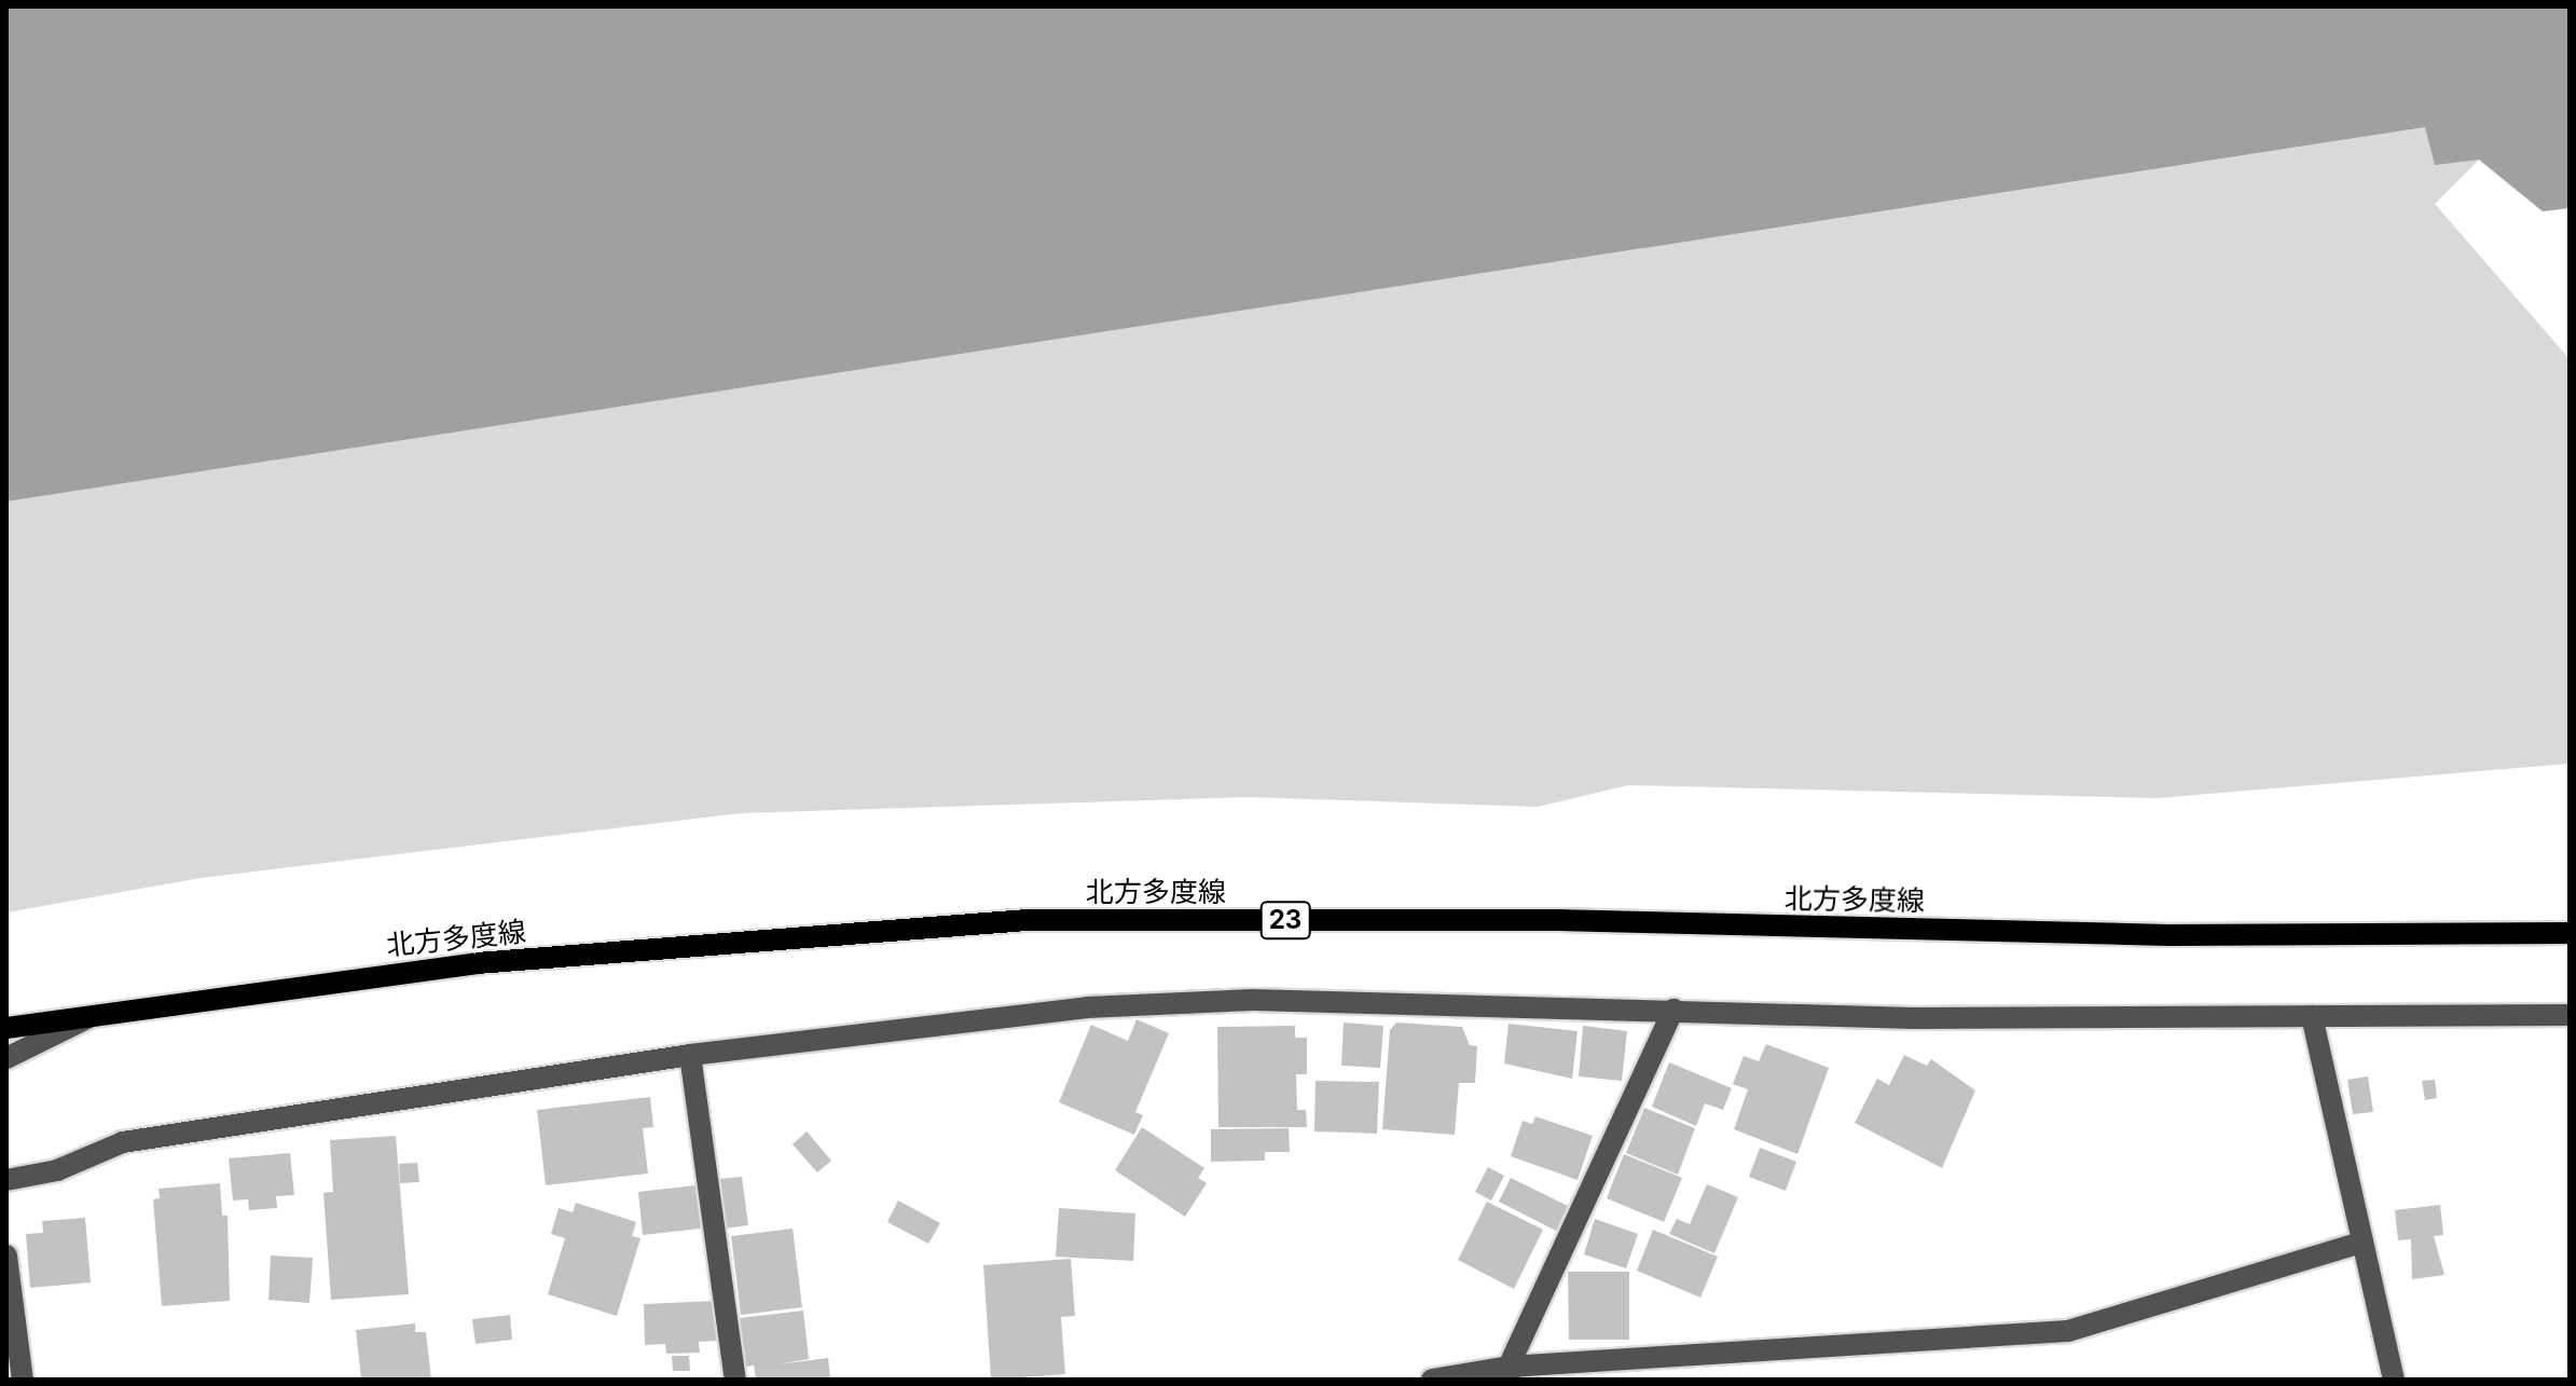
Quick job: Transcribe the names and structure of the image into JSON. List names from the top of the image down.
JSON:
{
  "streets": {
    "main road": ["北方多度線", "23"]
  }
}
